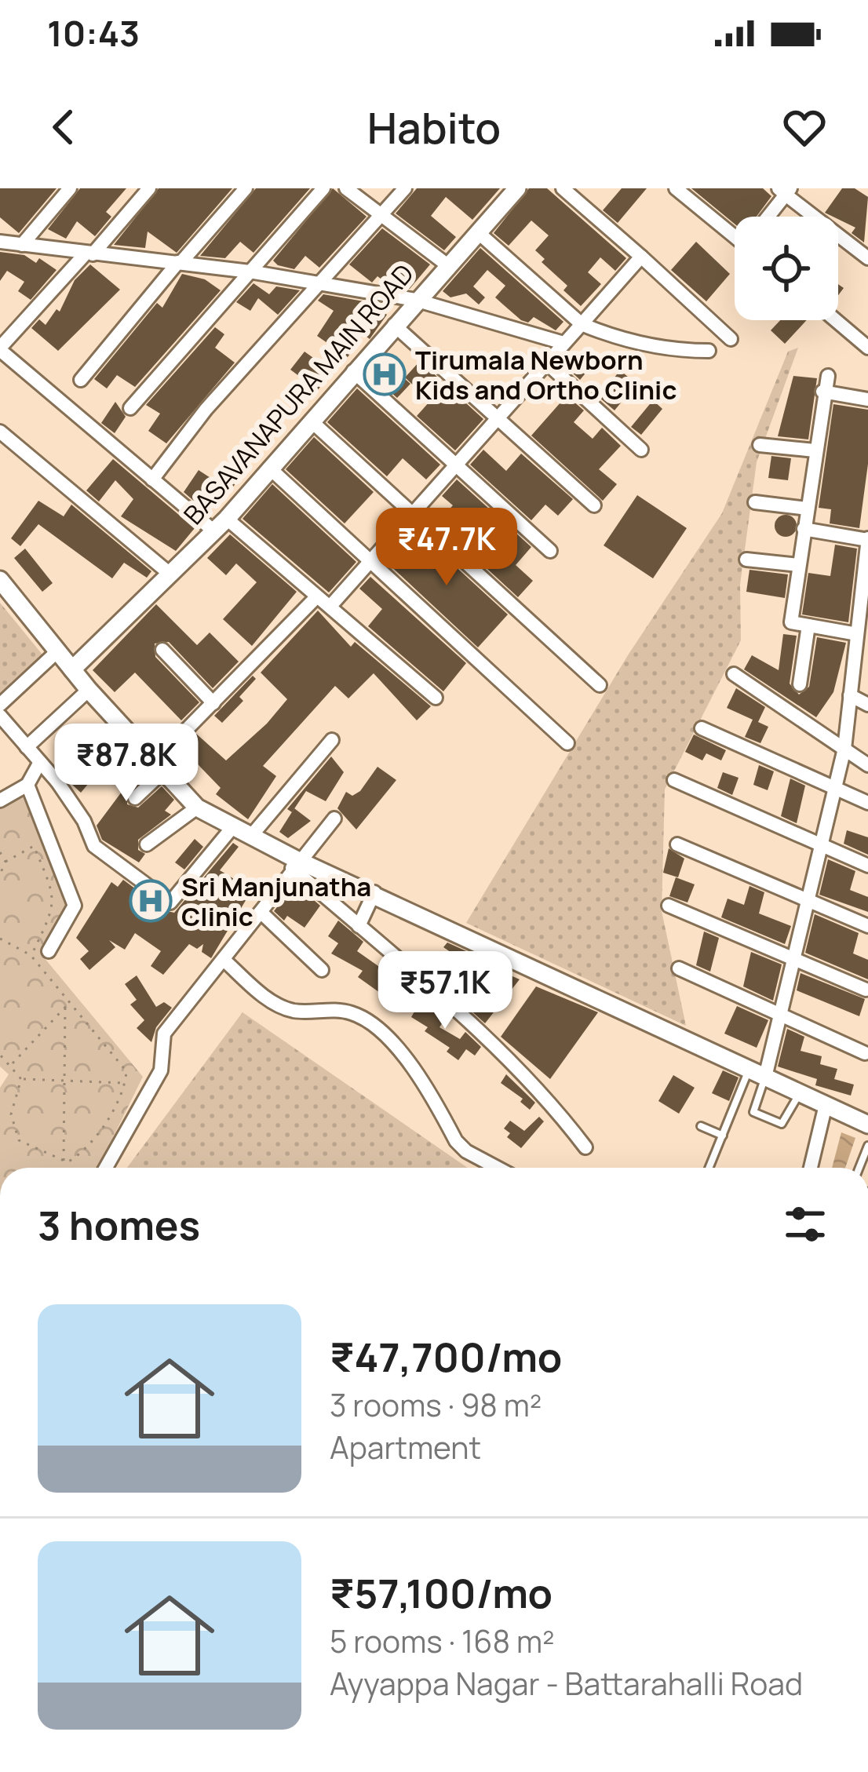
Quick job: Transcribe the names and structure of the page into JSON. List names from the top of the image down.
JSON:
{
  "streets": {
    "main road": ["BASAVANAPURA MAIN ROAD"]
  },
  "places": {
    "hospital": ["Tirumala Newborn Kids and Ortho Clinic", "Sri Manjunatha Clinic"]
  },
  "page": {
    "status": "10:43",
    "header": "Habito",
    "price": ["₹47.7K", "₹87.8K", "₹57.1K"],
    "heading": "3 homes",
    "list": [
      {
        "name": "₹47,700/mo",
        "note": "3 rooms · 98 m² · Apartment"
      },
      {
        "name": "₹57,100/mo",
        "note": "5 rooms · 168 m² · Ayyappa Nagar - Battarahalli Road"
      }
    ]
  }
}
